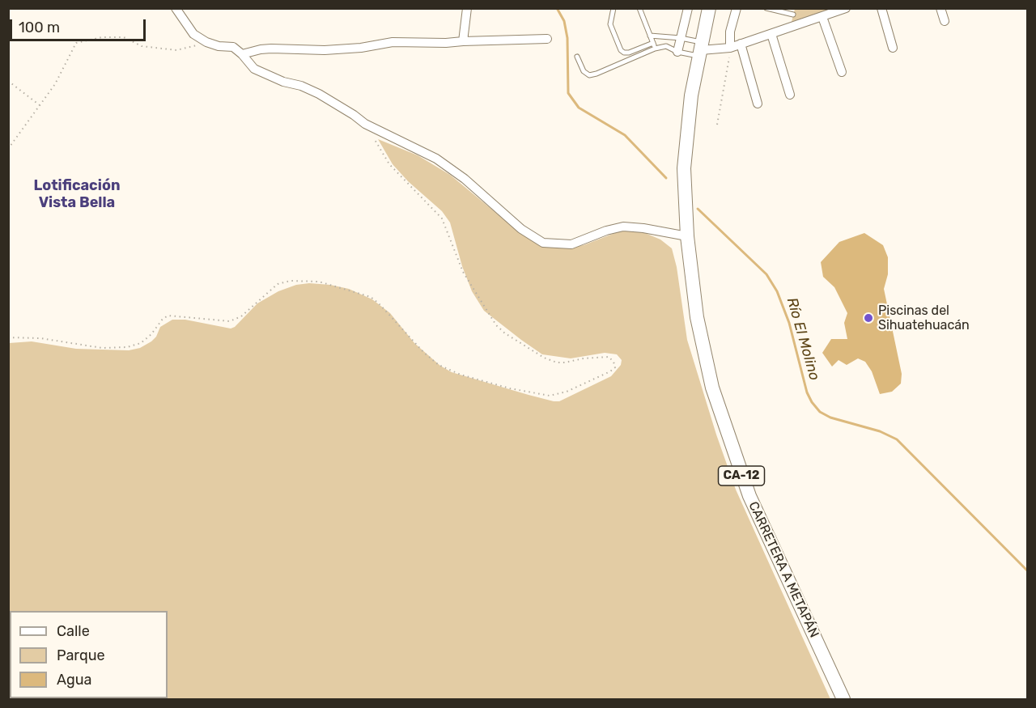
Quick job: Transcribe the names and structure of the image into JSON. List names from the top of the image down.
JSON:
{
  "streets": {
    "main road": ["CA-12", "CARRETERA A METAPÁN"]
  },
  "districts": ["Lotificación Vista Bella"],
  "water": ["Río El Molino"],
  "places": ["Piscinas del Sihuatehuacán"],
  "legend": ["Calle", "Parque", "Agua"],
  "scale_bar": "100 m"
}
